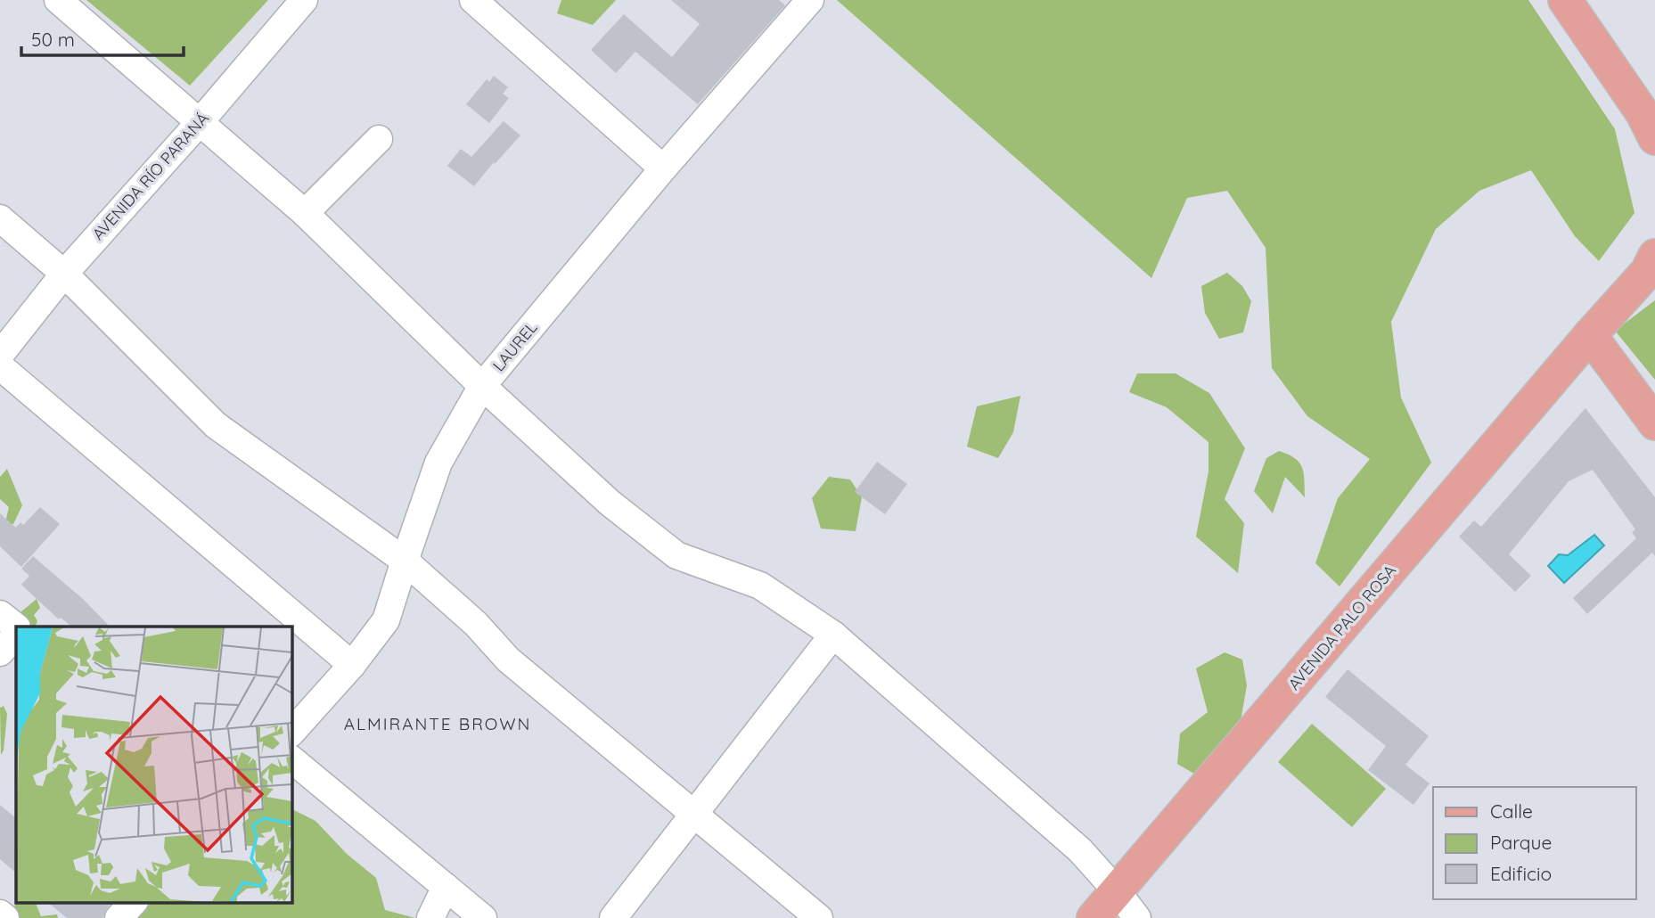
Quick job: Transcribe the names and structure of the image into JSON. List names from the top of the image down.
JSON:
{
  "streets": {
    "main road": ["AVENIDA PALO ROSA"],
    "street": ["AVENIDA RÍO PARANÁ", "LAUREL"]
  },
  "districts": ["ALMIRANTE BROWN"],
  "legend": ["Calle", "Parque", "Edificio"],
  "scale_bar": "50 m"
}
